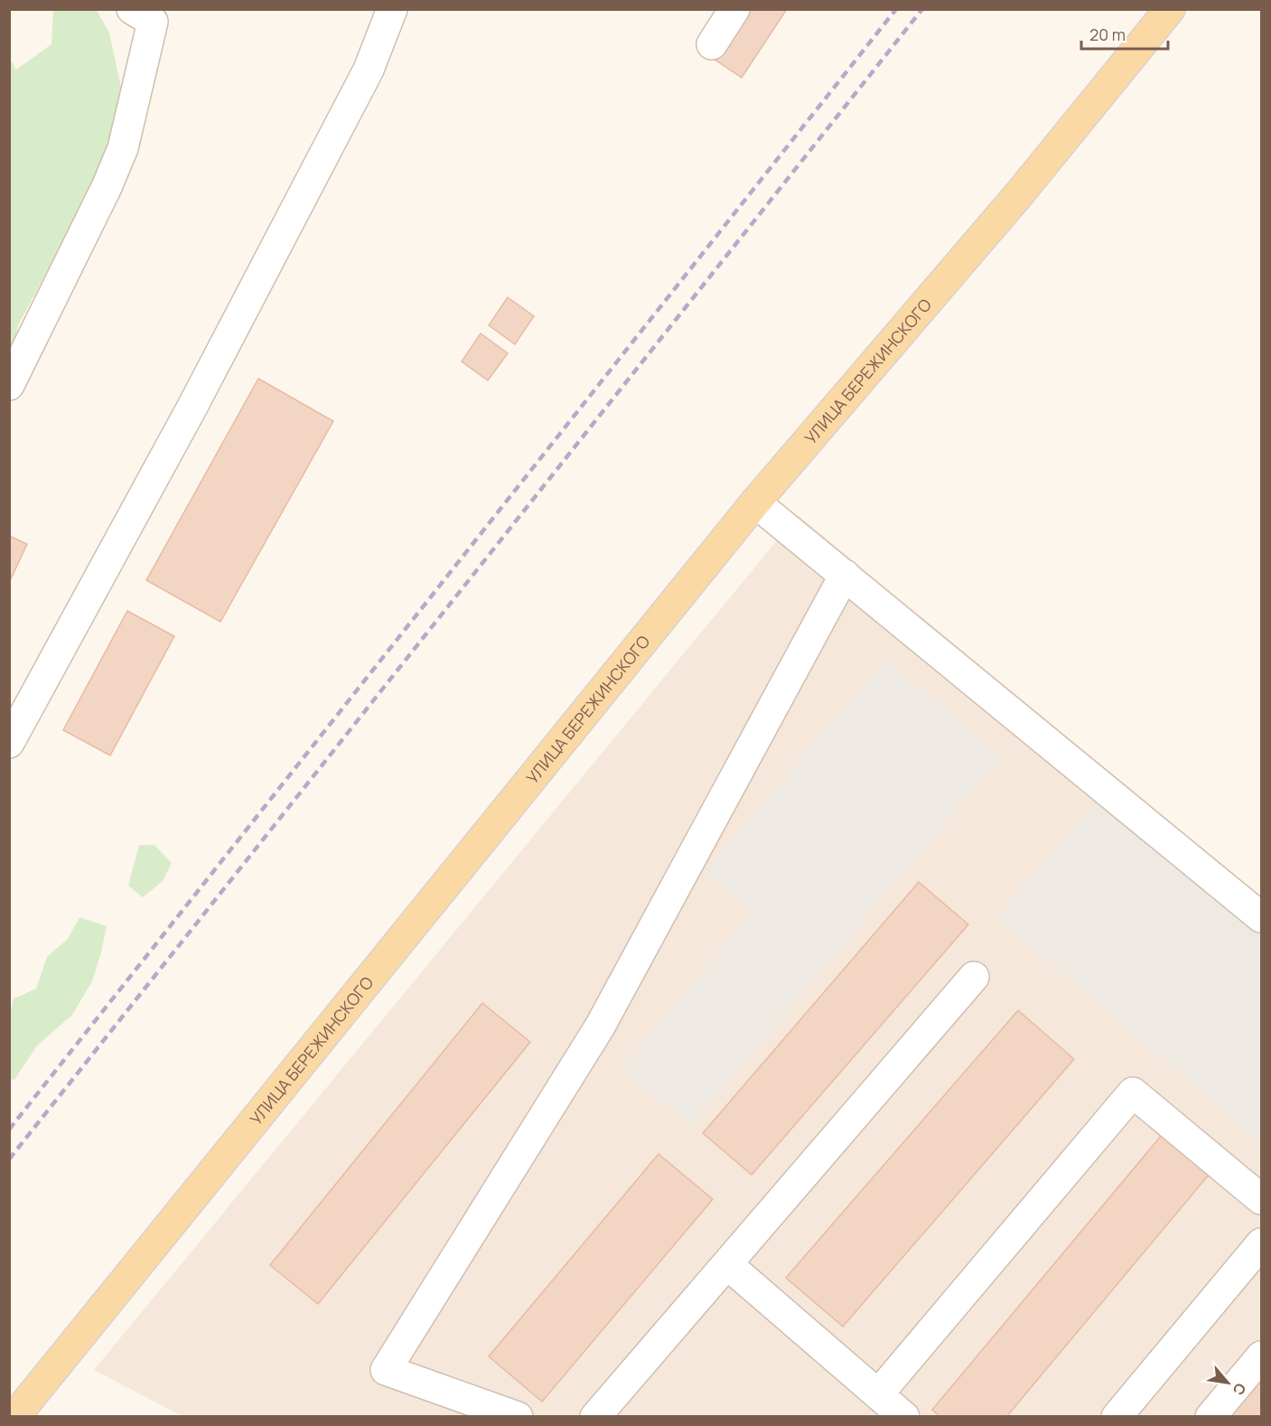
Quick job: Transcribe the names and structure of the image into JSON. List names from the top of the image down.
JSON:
{
  "streets": {
    "main road": ["УЛИЦА БЕРЕЖИНСКОГО"]
  },
  "scale_bar": "20 m",
  "north": "bottom right"
}
